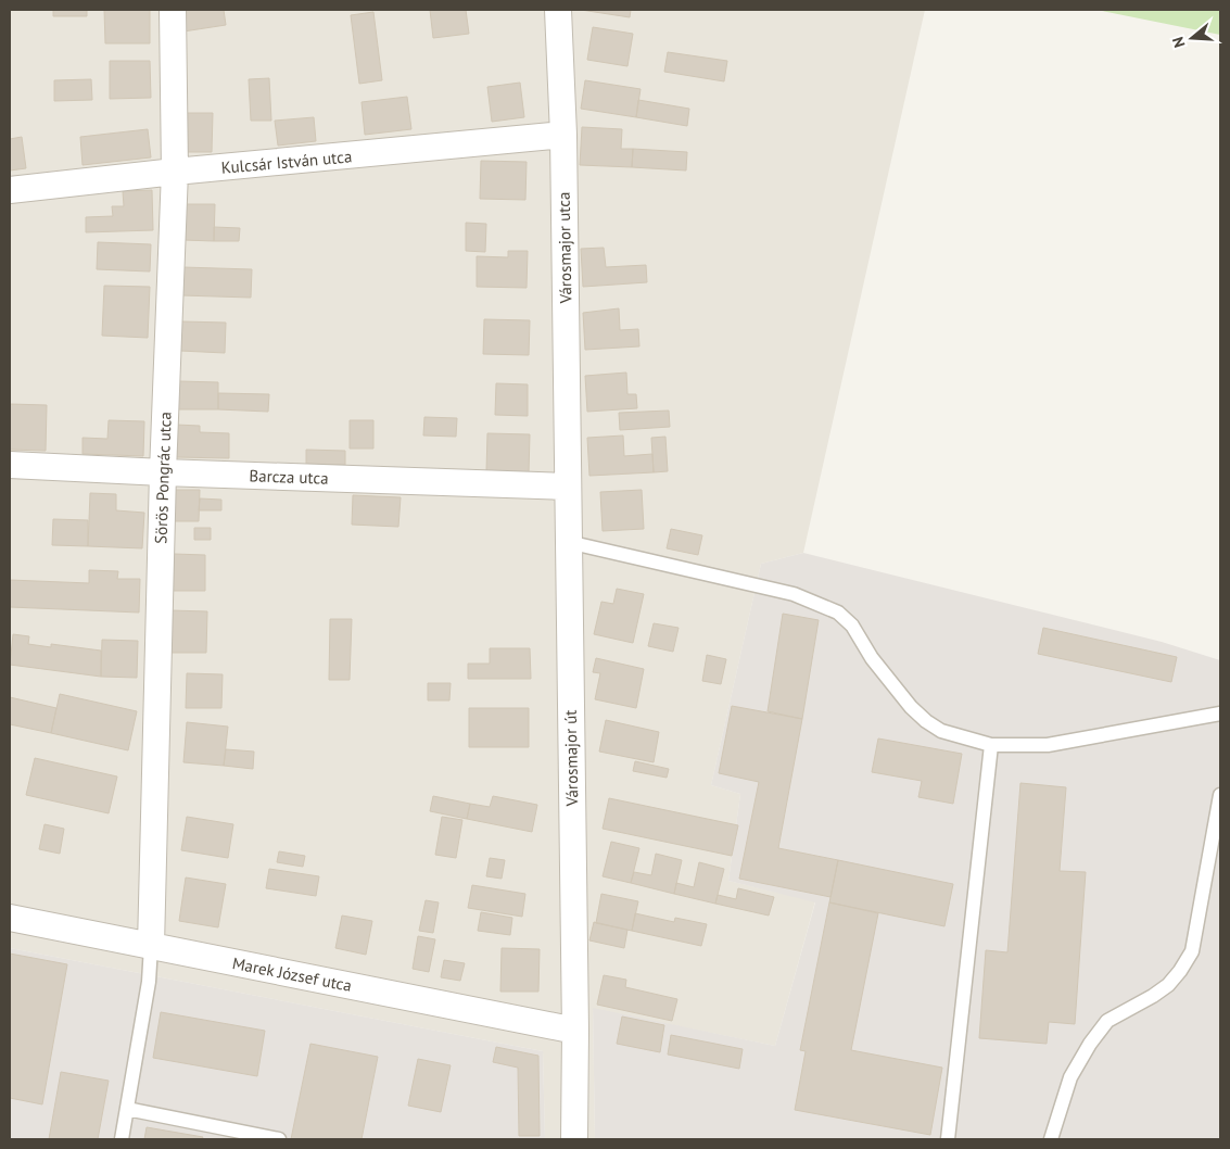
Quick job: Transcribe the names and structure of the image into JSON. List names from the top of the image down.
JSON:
{
  "streets": {
    "street": [
      "Kulcsár István utca",
      "Városmajor utca",
      "Barcza utca",
      "Sörös Pongrác utca",
      "Városmajor út",
      "Marek József utca"
    ]
  },
  "crossings": [
    ["Kulcsár István utca", "Városmajor utca"],
    ["Kulcsár István utca", "Sörös Pongrác utca"],
    ["Városmajor utca", "Barcza utca"],
    ["Városmajor utca", "Városmajor út"],
    ["Barcza utca", "Sörös Pongrác utca"],
    ["Barcza utca", "Városmajor út"],
    ["Sörös Pongrác utca", "Marek József utca"],
    ["Városmajor út", "Marek József utca"]
  ],
  "north": "left"
}
